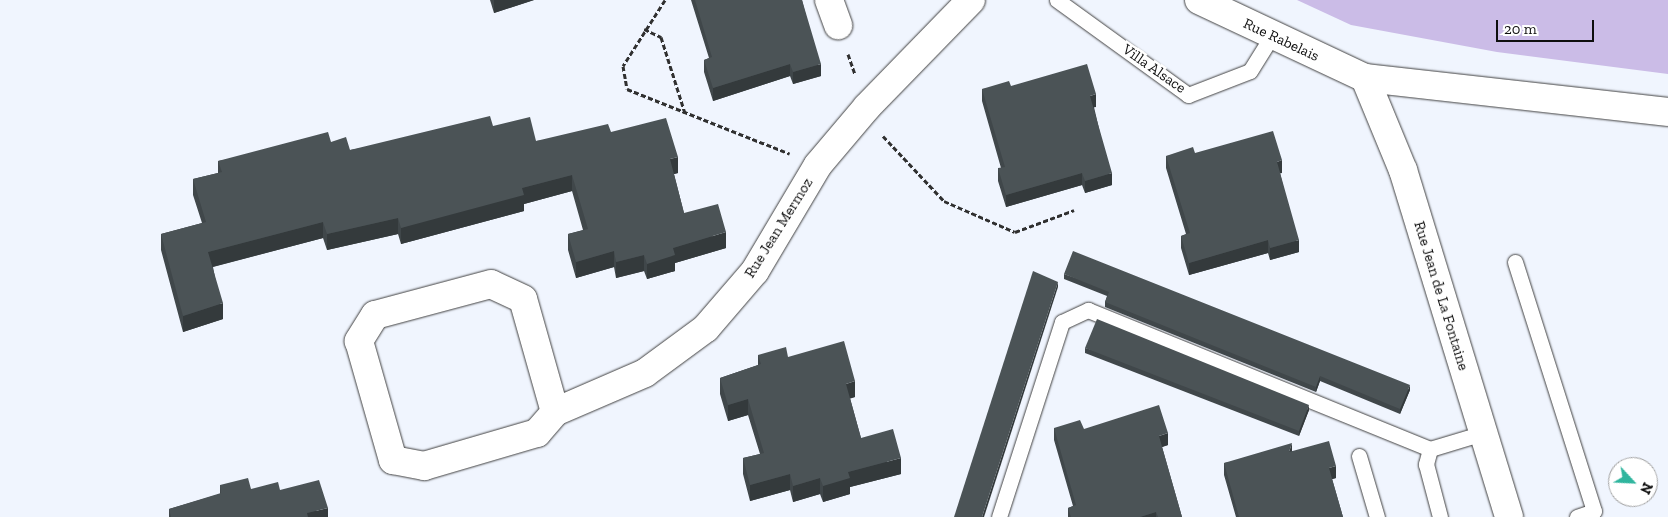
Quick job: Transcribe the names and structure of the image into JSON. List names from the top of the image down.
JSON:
{
  "streets": {
    "street": ["Rue Rabelais", "Rue Jean Mermoz", "Rue Jean de La Fontaine"],
    "lane": ["Villa Alsace"]
  },
  "crossings": [
    ["Rue Rabelais", "Villa Alsace"],
    ["Rue Rabelais", "Rue Jean de La Fontaine"]
  ],
  "scale_bar": "20 m",
  "north": "bottom right"
}
